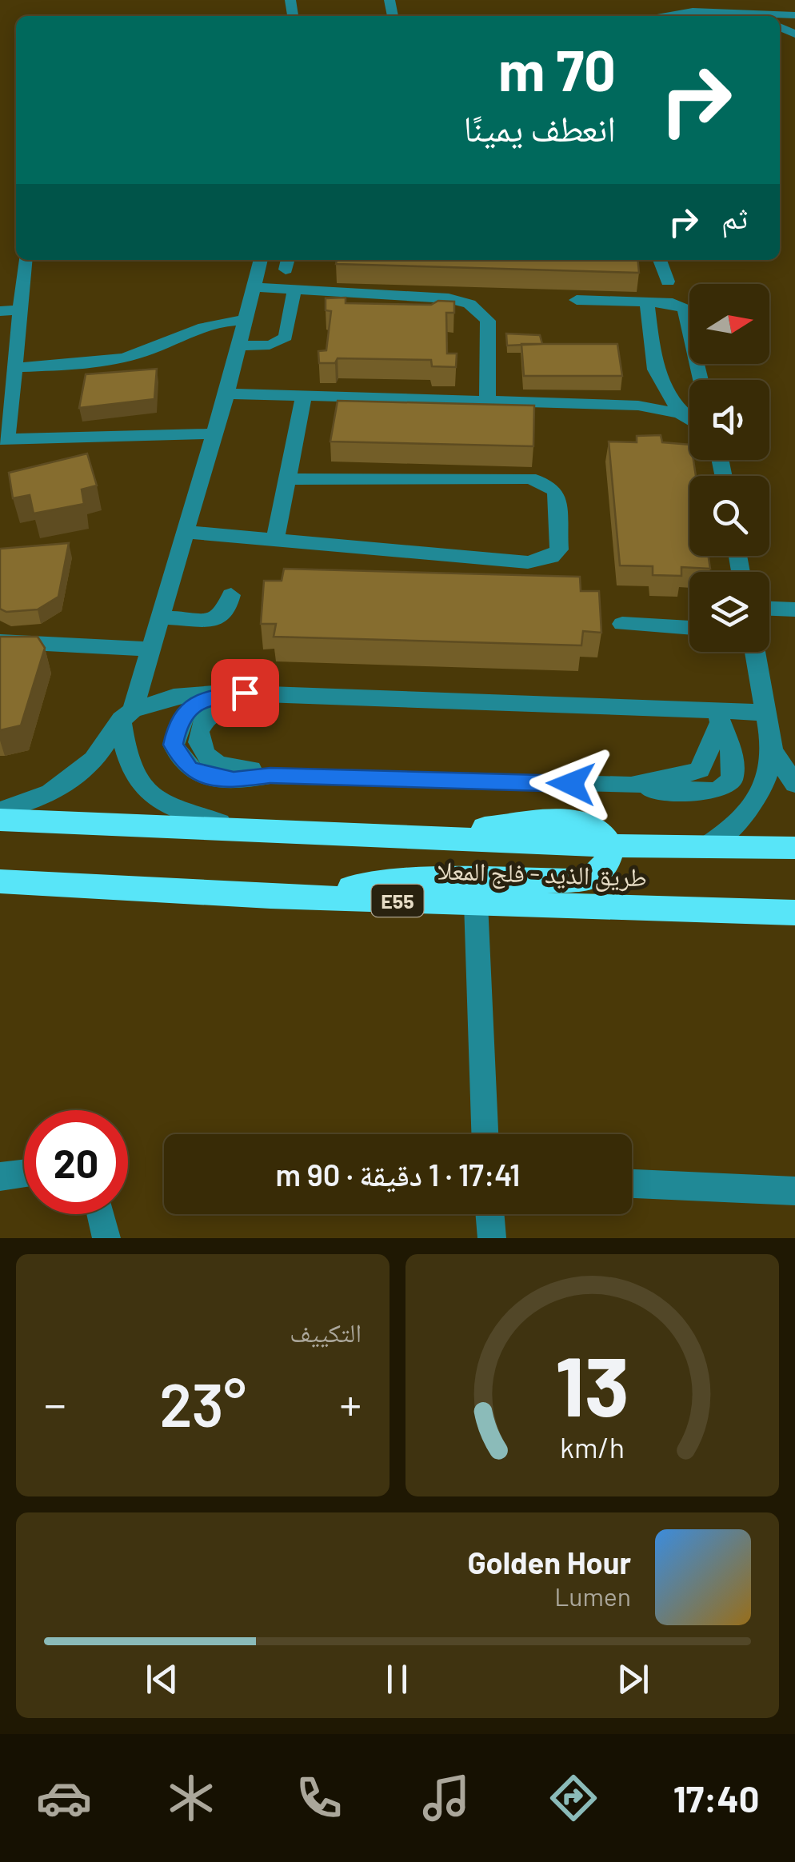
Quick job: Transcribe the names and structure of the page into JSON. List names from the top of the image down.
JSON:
{
  "streets": {
    "highway": ["طريق الذيد - فلج المعلا", "E55"]
  },
  "north": "right",
  "page": {
    "turn": ["70 m", "انعطف يمينًا"],
    "then": "ثم",
    "limit": "20",
    "trip": "17:41 · 1 دقيقة · 90 m",
    "tile": "التكييف",
    "heat": ["−", "23°", "+"],
    "song": ["Golden Hour", "Lumen"],
    "tabs": "17:40",
    "gauge": ["13", "km/h"]
  }
}
